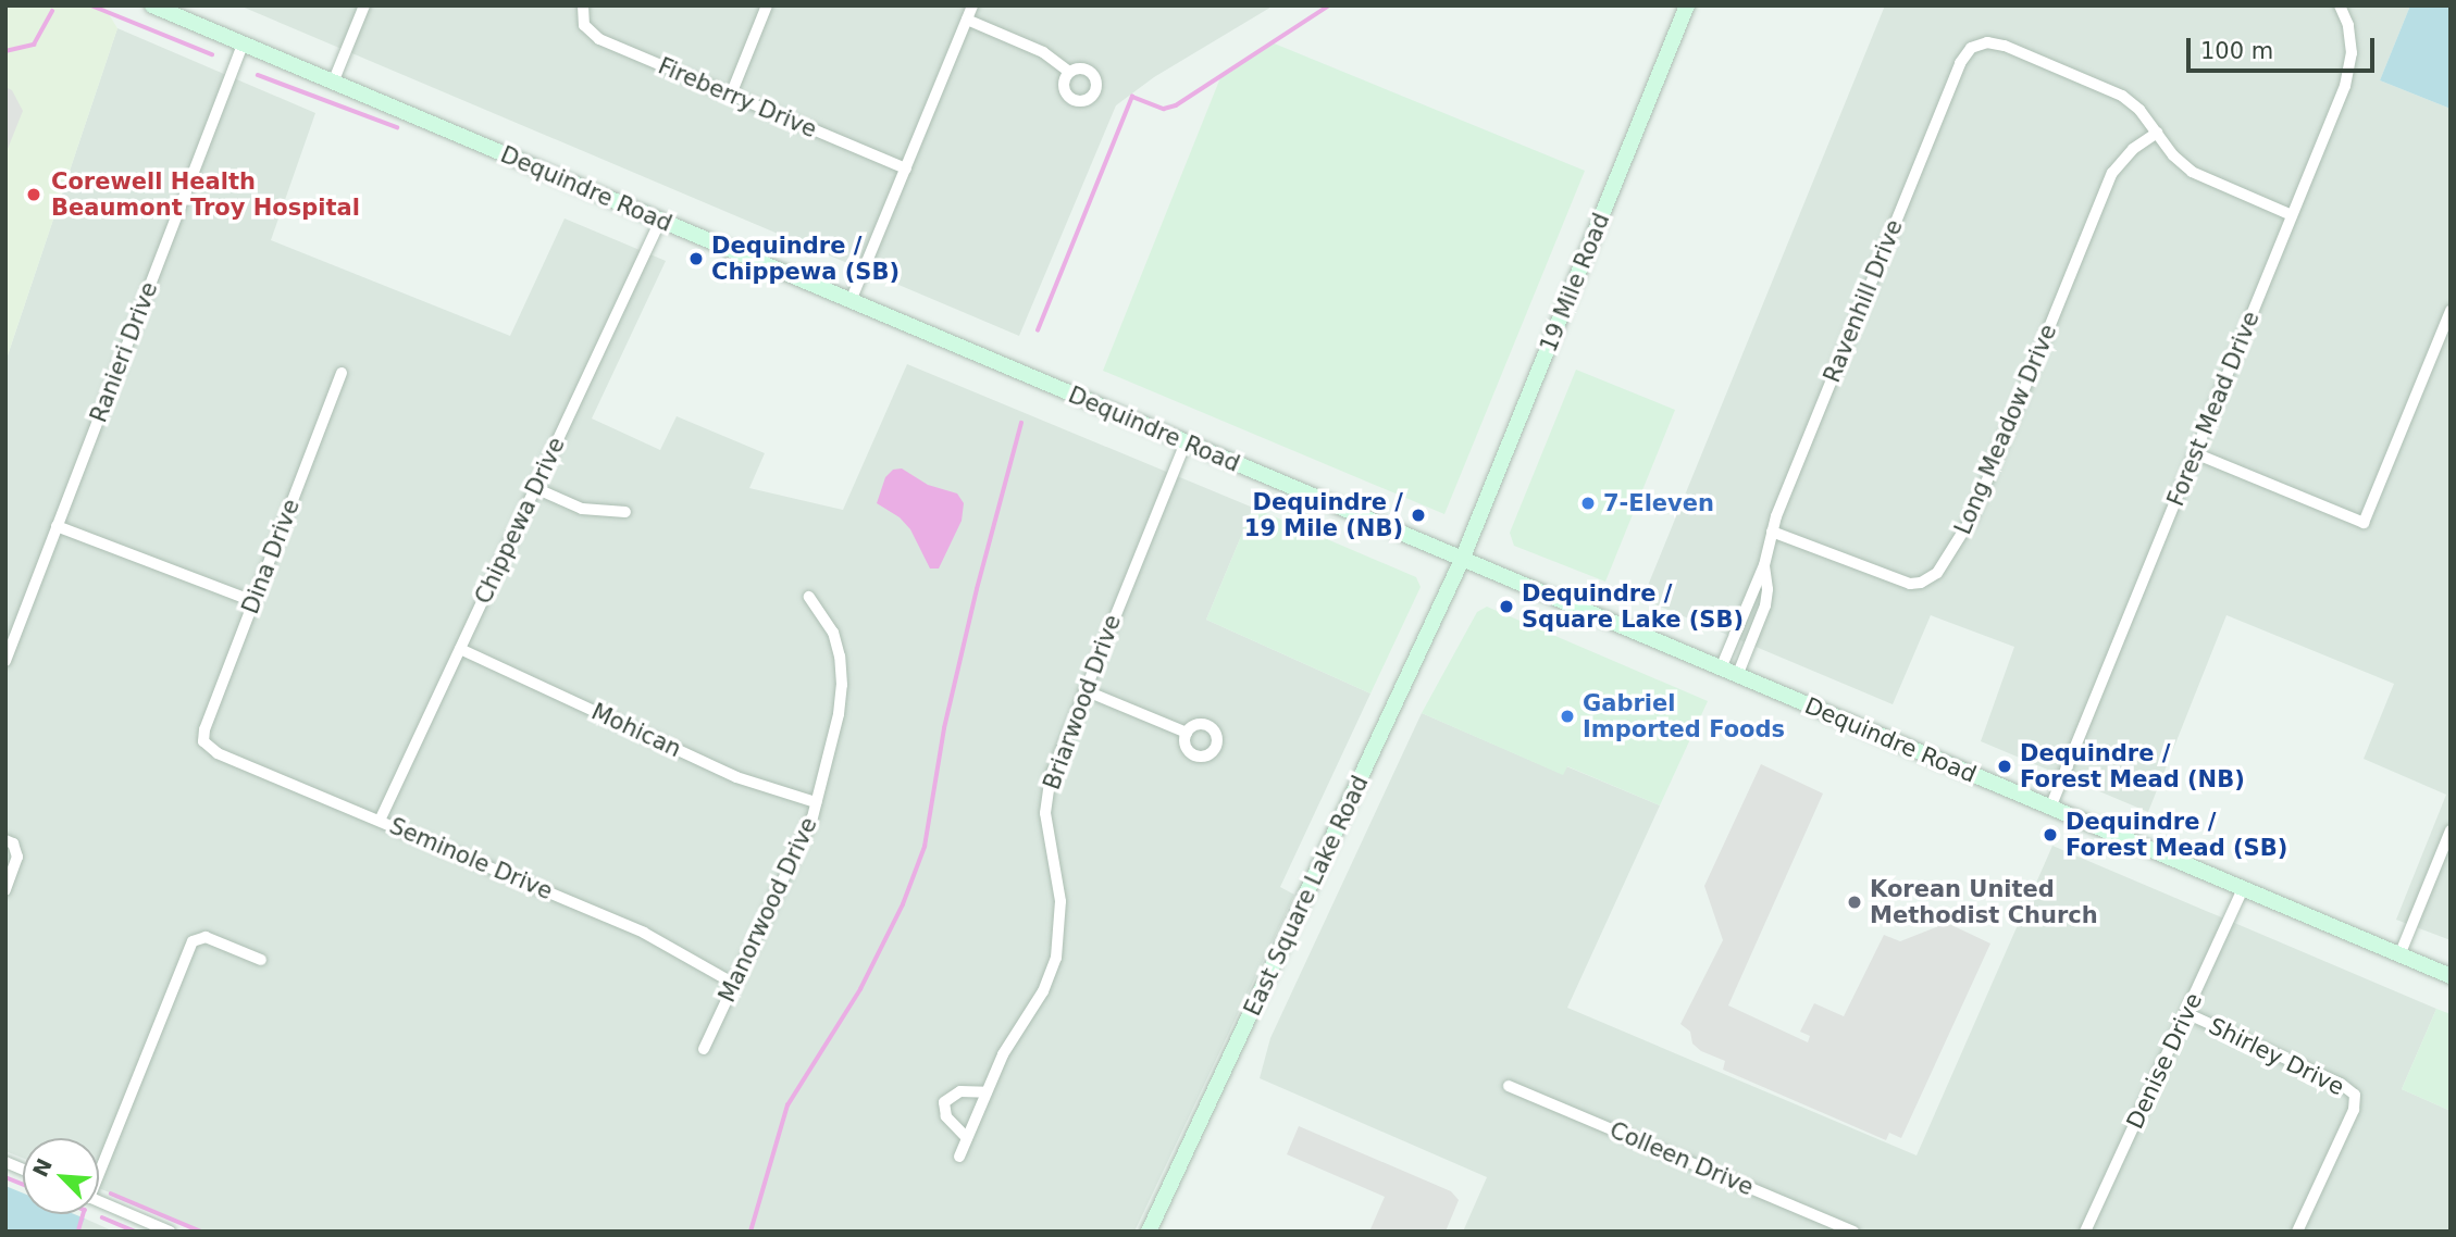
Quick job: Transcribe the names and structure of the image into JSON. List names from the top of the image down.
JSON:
{
  "streets": {
    "main road": ["Dequindre Road", "19 Mile Road", "East Square Lake Road"],
    "street": [
      "Fireberry Drive",
      "Ravenhill Drive",
      "Ranieri Drive",
      "Forest Mead Drive",
      "Long Meadow Drive",
      "Chippewa Drive",
      "Dina Drive",
      "Briarwood Drive",
      "Mohican",
      "Seminole Drive",
      "Manorwood Drive",
      "Shirley Drive",
      "Denise Drive",
      "Colleen Drive"
    ]
  },
  "crossings": [
    ["Dequindre Road", "19 Mile Road"],
    ["Dequindre Road", "Ravenhill Drive"],
    ["Dequindre Road", "Ranieri Drive"],
    ["Dequindre Road", "Forest Mead Drive"],
    ["Dequindre Road", "Chippewa Drive"],
    ["Dequindre Road", "Briarwood Drive"],
    ["Dequindre Road", "East Square Lake Road"],
    ["Dequindre Road", "Denise Drive"],
    ["19 Mile Road", "East Square Lake Road"],
    ["Ravenhill Drive", "Long Meadow Drive"],
    ["Chippewa Drive", "Mohican"],
    ["Chippewa Drive", "Seminole Drive"],
    ["Dina Drive", "Seminole Drive"],
    ["Mohican", "Manorwood Drive"],
    ["Seminole Drive", "Manorwood Drive"],
    ["Shirley Drive", "Denise Drive"]
  ],
  "places": [
    "Corewell Health Beaumont Troy Hospital",
    "Dequindre / Chippewa (SB)",
    "7-Eleven",
    "Dequindre / 19 Mile (NB)",
    "Dequindre / Square Lake (SB)",
    "Gabriel Imported Foods",
    "Dequindre / Forest Mead (NB)",
    "Dequindre / Forest Mead (SB)",
    "Korean United Methodist Church"
  ],
  "scale_bar": "100 m",
  "north": "top left"
}
